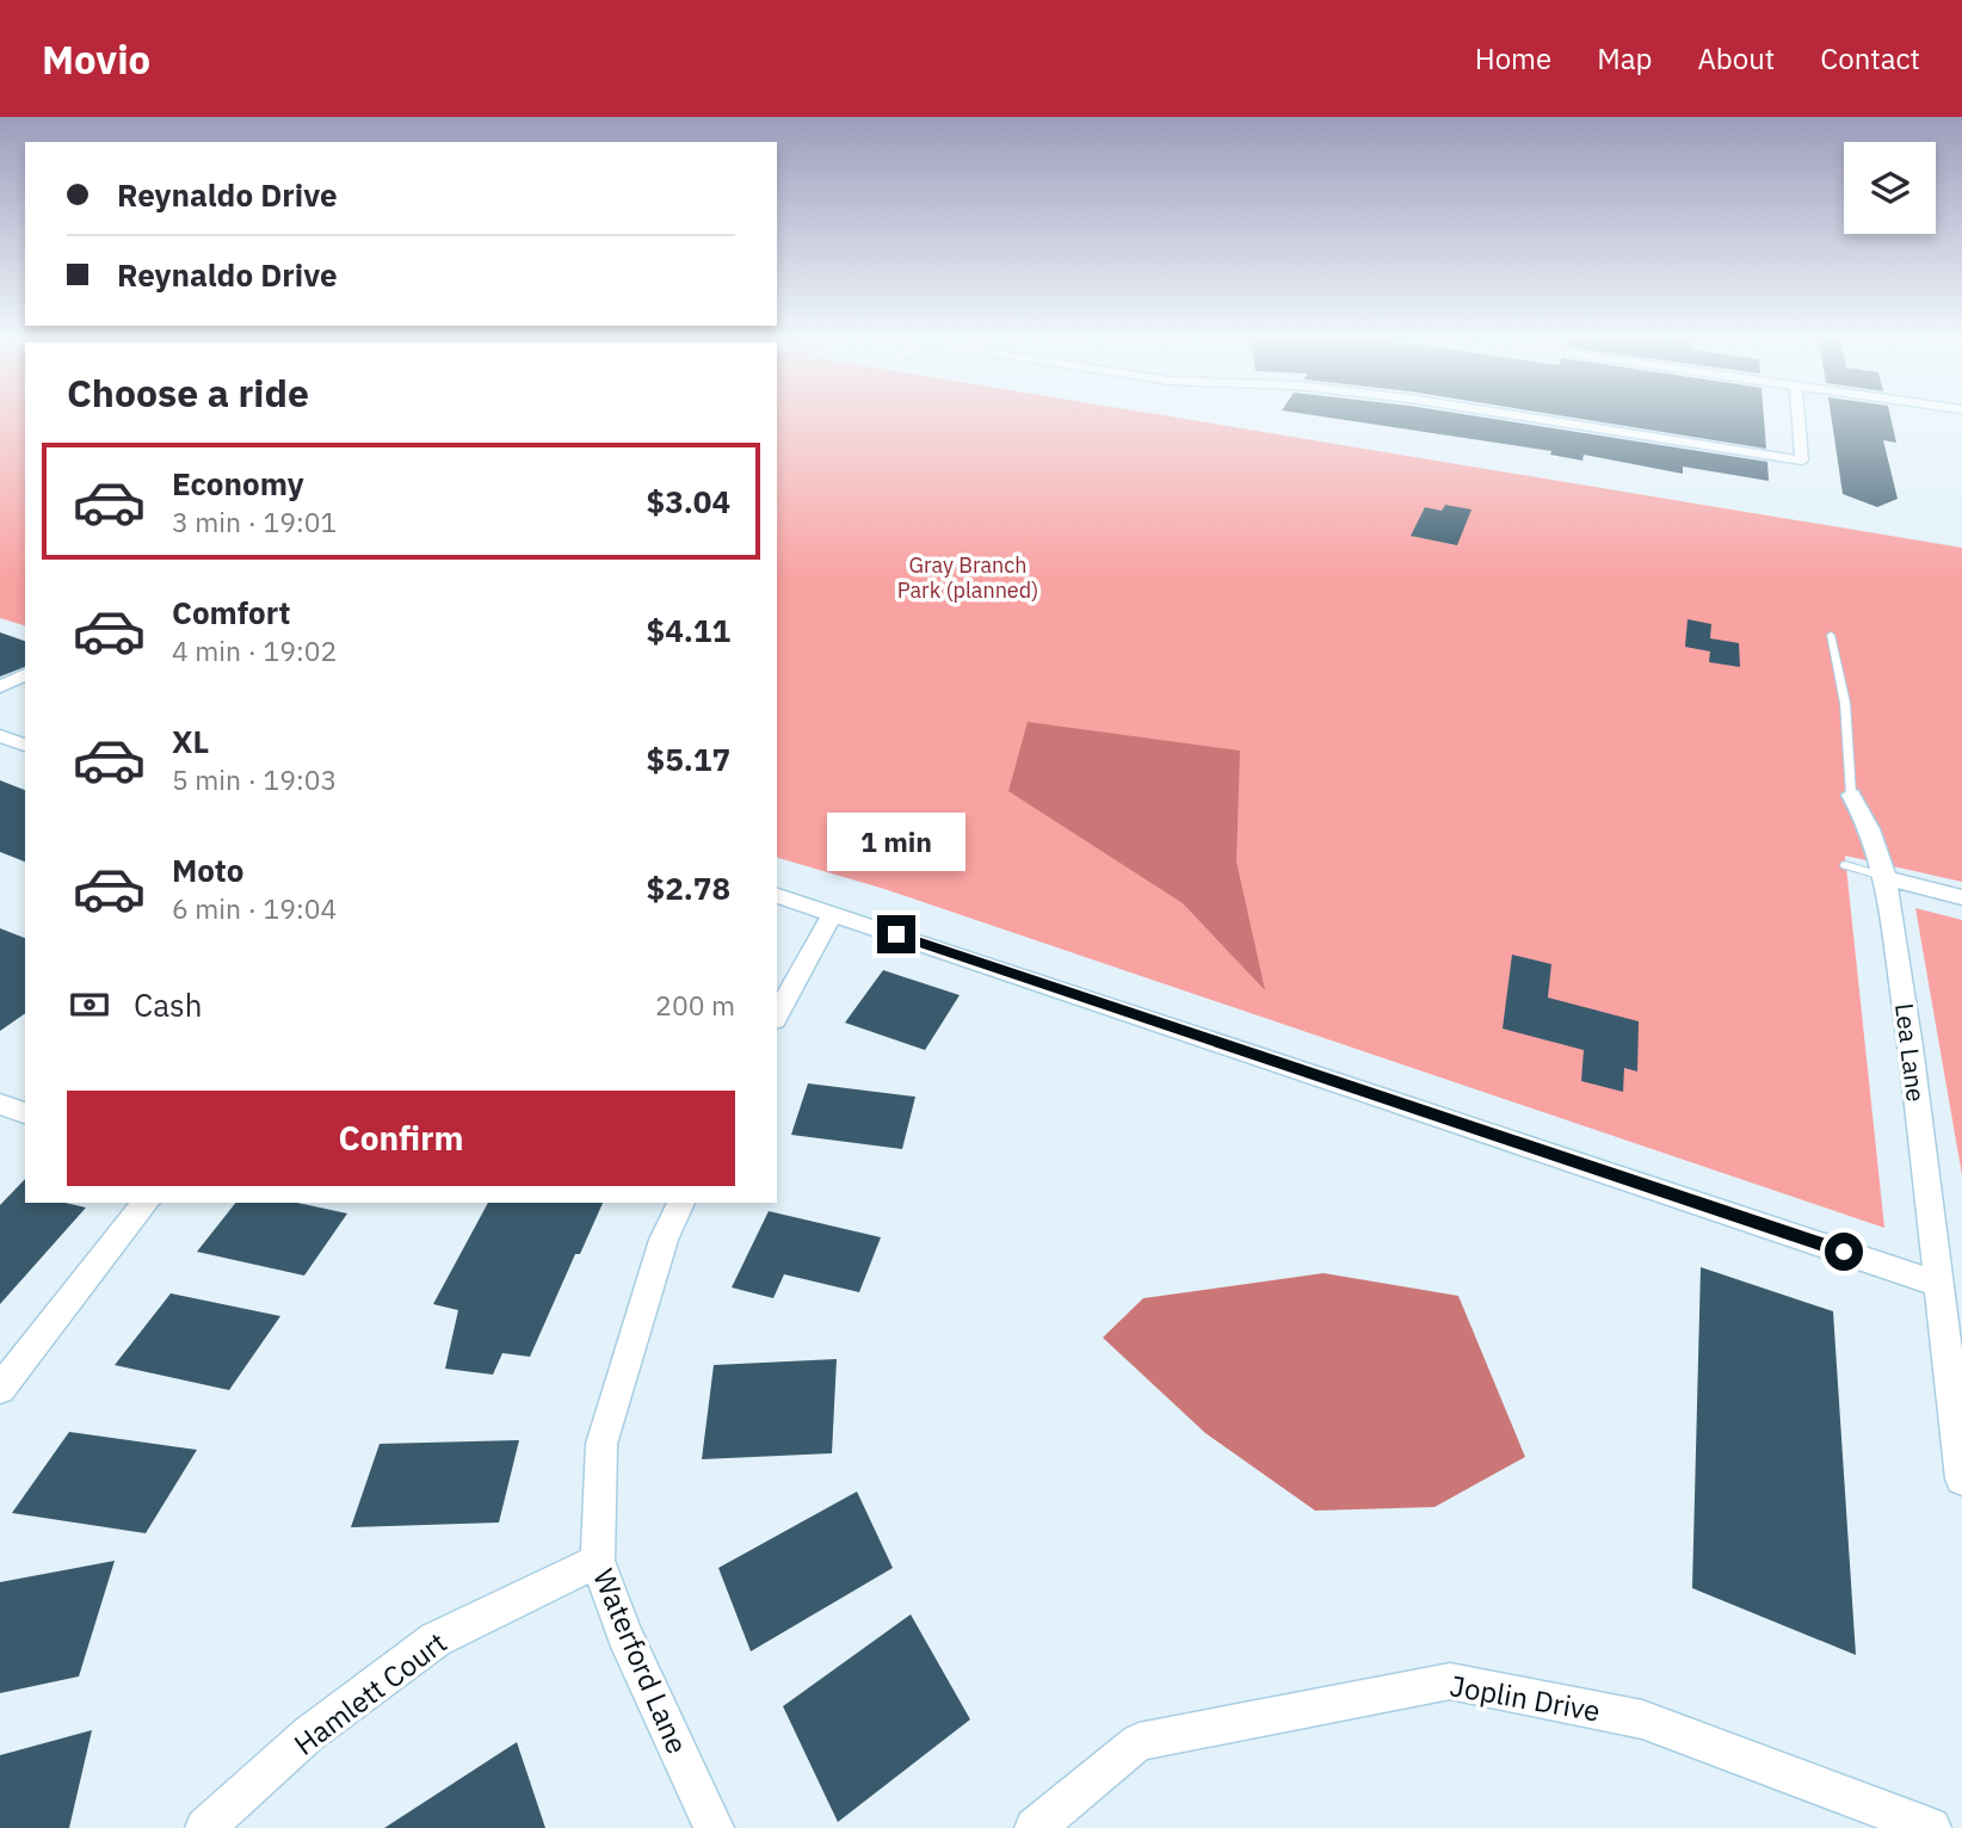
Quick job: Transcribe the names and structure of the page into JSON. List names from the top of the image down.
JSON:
{
  "streets": {
    "street": [
      "Lea Lane",
      "Waterford Lane",
      "Hamlett Court",
      "Joplin Drive"
    ]
  },
  "crossings": [
    ["Waterford Lane", "Hamlett Court"]
  ],
  "parks": ["Gray Branch Park (planned)"],
  "page": {
    "header": "Movio",
    "nav": [
      "Home",
      "Map",
      "About",
      "Contact"
    ],
    "banner": ["Reynaldo Drive", "Reynaldo Drive"],
    "heading": "Choose a ride",
    "list": [
      {
        "name": "Economy",
        "note": "3 min · 19:01",
        "value": "$3.04"
      },
      {
        "name": "Comfort",
        "note": "4 min · 19:02",
        "value": "$4.11"
      },
      {
        "name": "XL",
        "note": "5 min · 19:03",
        "value": "$5.17"
      },
      {
        "name": "Moto",
        "note": "6 min · 19:04",
        "value": "$2.78"
      }
    ],
    "bubble": "1 min",
    "pay": ["Cash", "200 m"],
    "buttons": "Confirm"
  }
}
